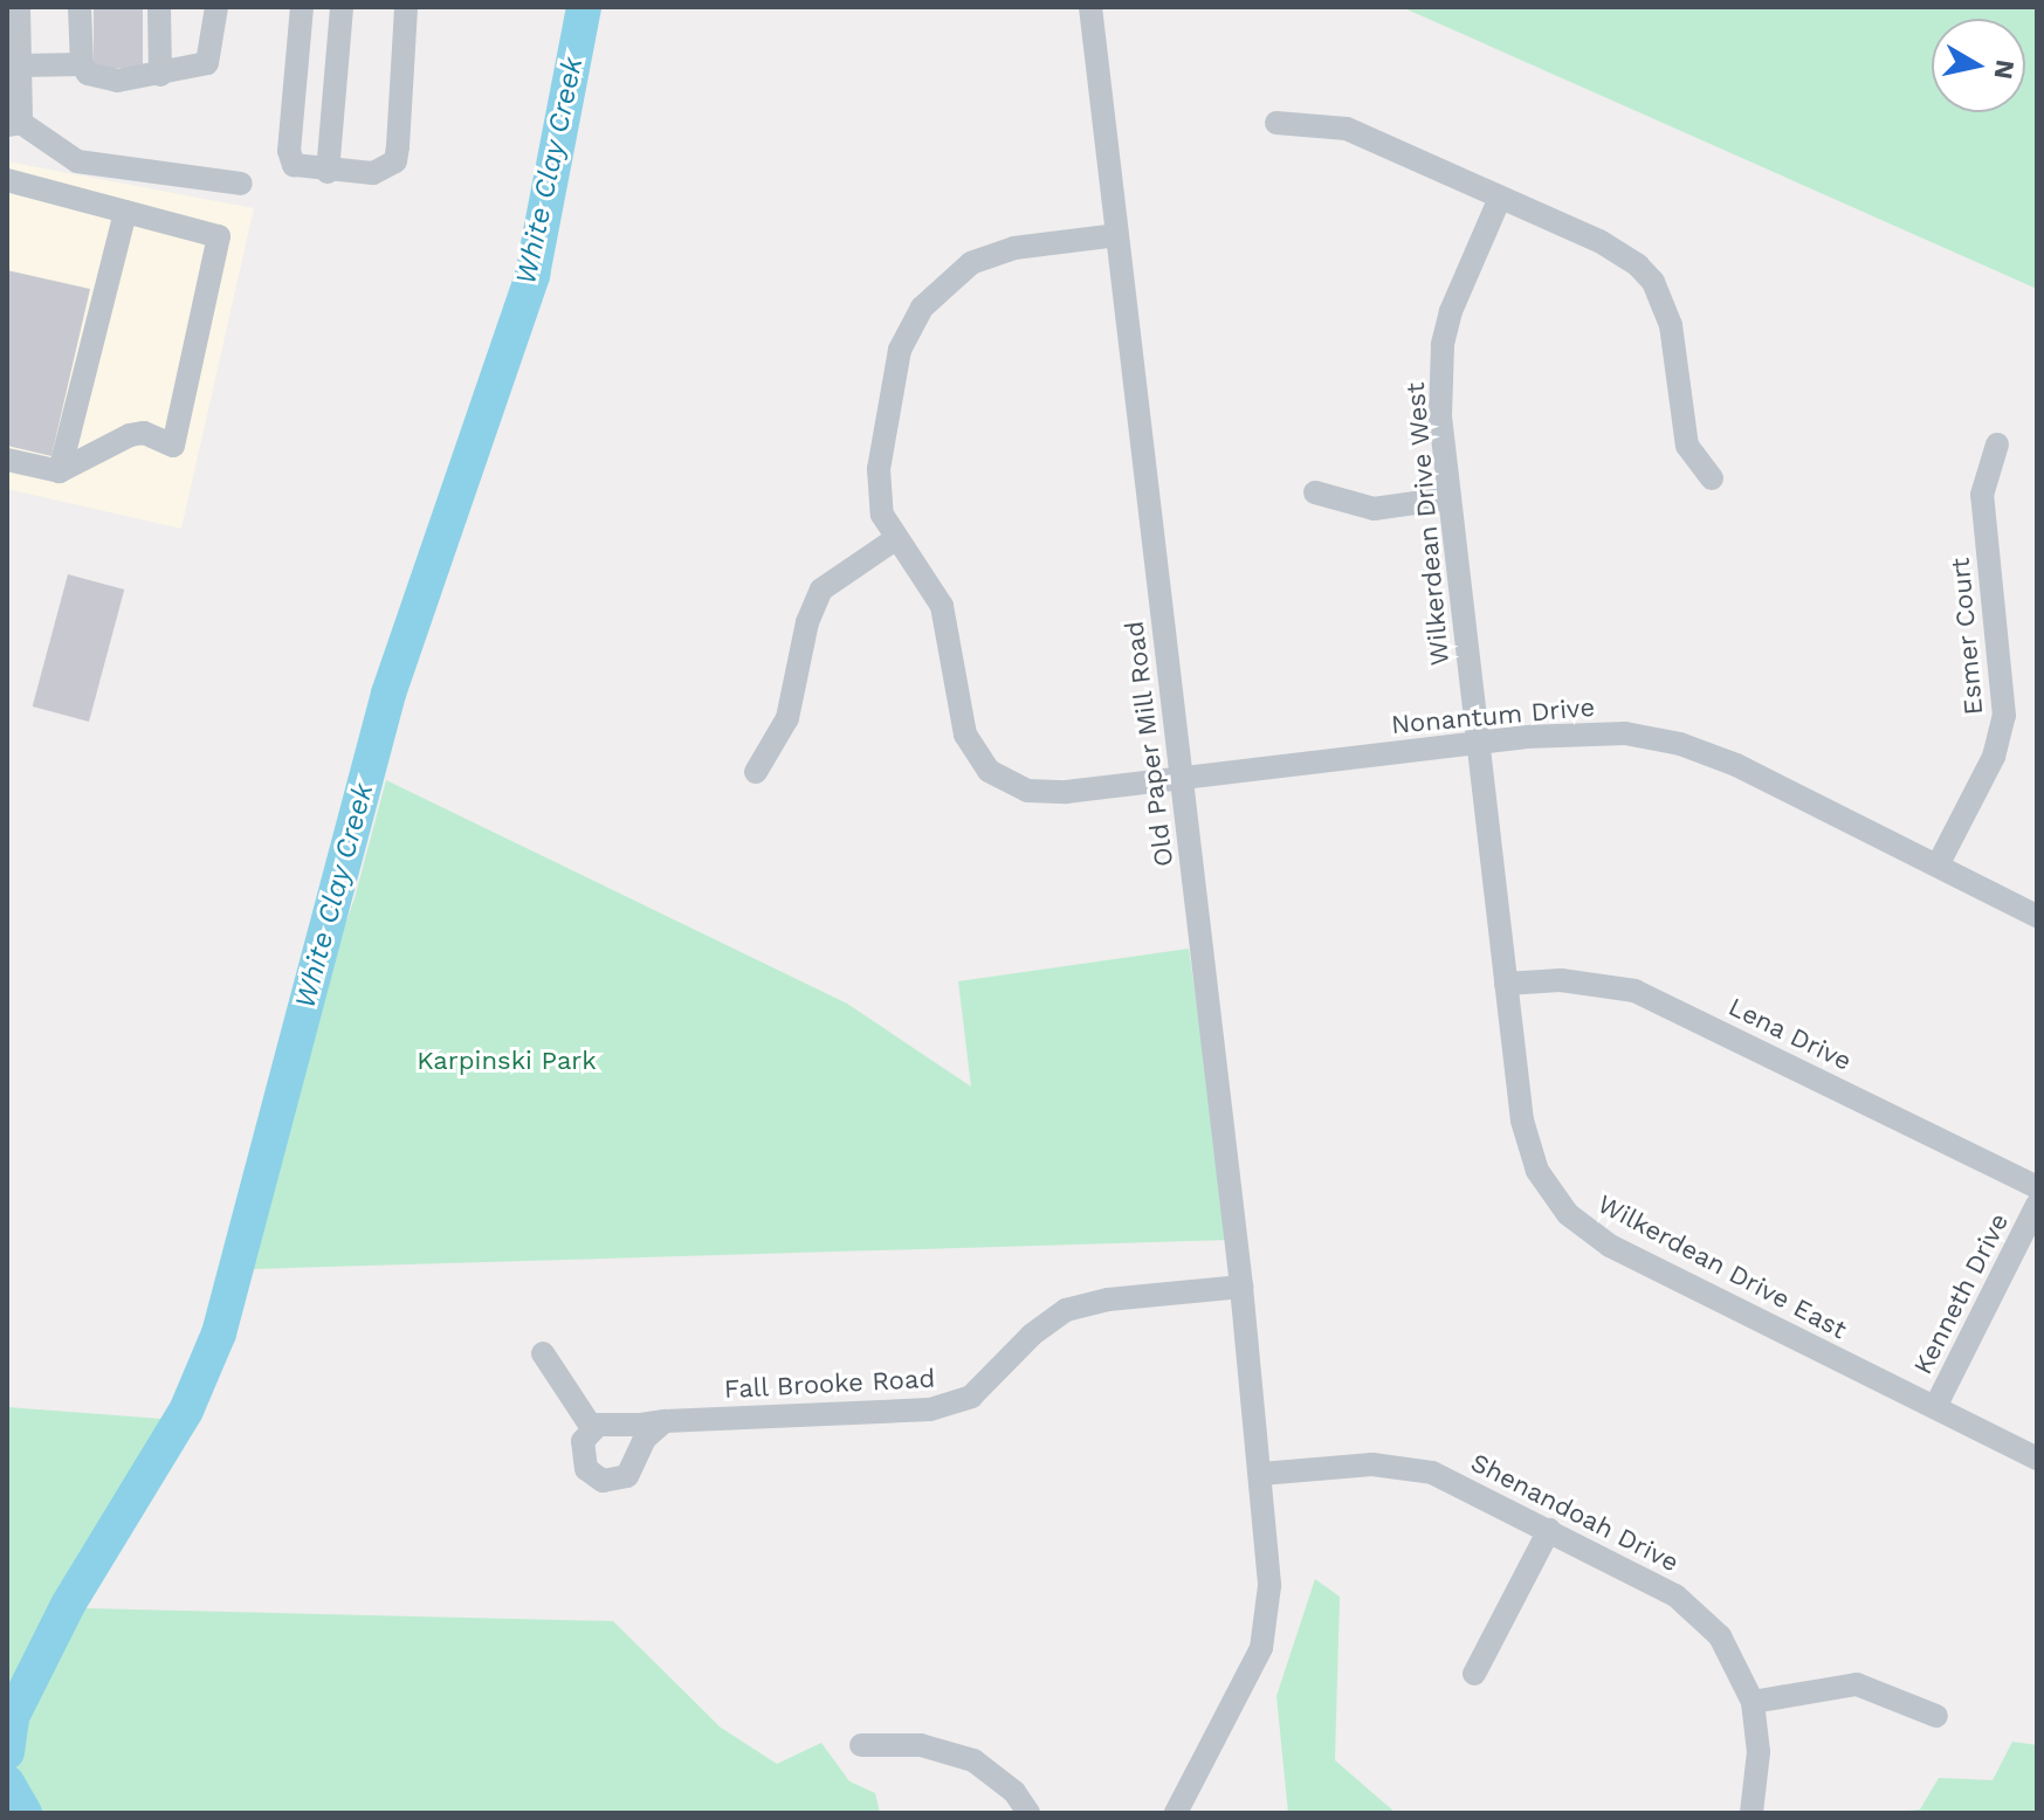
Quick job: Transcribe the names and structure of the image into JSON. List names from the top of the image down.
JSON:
{
  "streets": {
    "street": [
      "Wilkerdean Drive West",
      "Esmer Court",
      "Nonantum Drive",
      "Old Paper Mill Road",
      "Lena Drive",
      "Wilkerdean Drive East",
      "Kenneth Drive",
      "Fall Brooke Road",
      "Shenandoah Drive"
    ]
  },
  "crossings": [
    ["Wilkerdean Drive West", "Nonantum Drive"],
    ["Wilkerdean Drive West", "Wilkerdean Drive East"],
    ["Esmer Court", "Nonantum Drive"],
    ["Nonantum Drive", "Old Paper Mill Road"],
    ["Nonantum Drive", "Wilkerdean Drive East"],
    ["Old Paper Mill Road", "Fall Brooke Road"],
    ["Old Paper Mill Road", "Shenandoah Drive"],
    ["Lena Drive", "Wilkerdean Drive East"],
    ["Wilkerdean Drive East", "Kenneth Drive"]
  ],
  "water": ["White Clay Creek"],
  "parks": ["Karpinski Park"],
  "north": "right"
}
